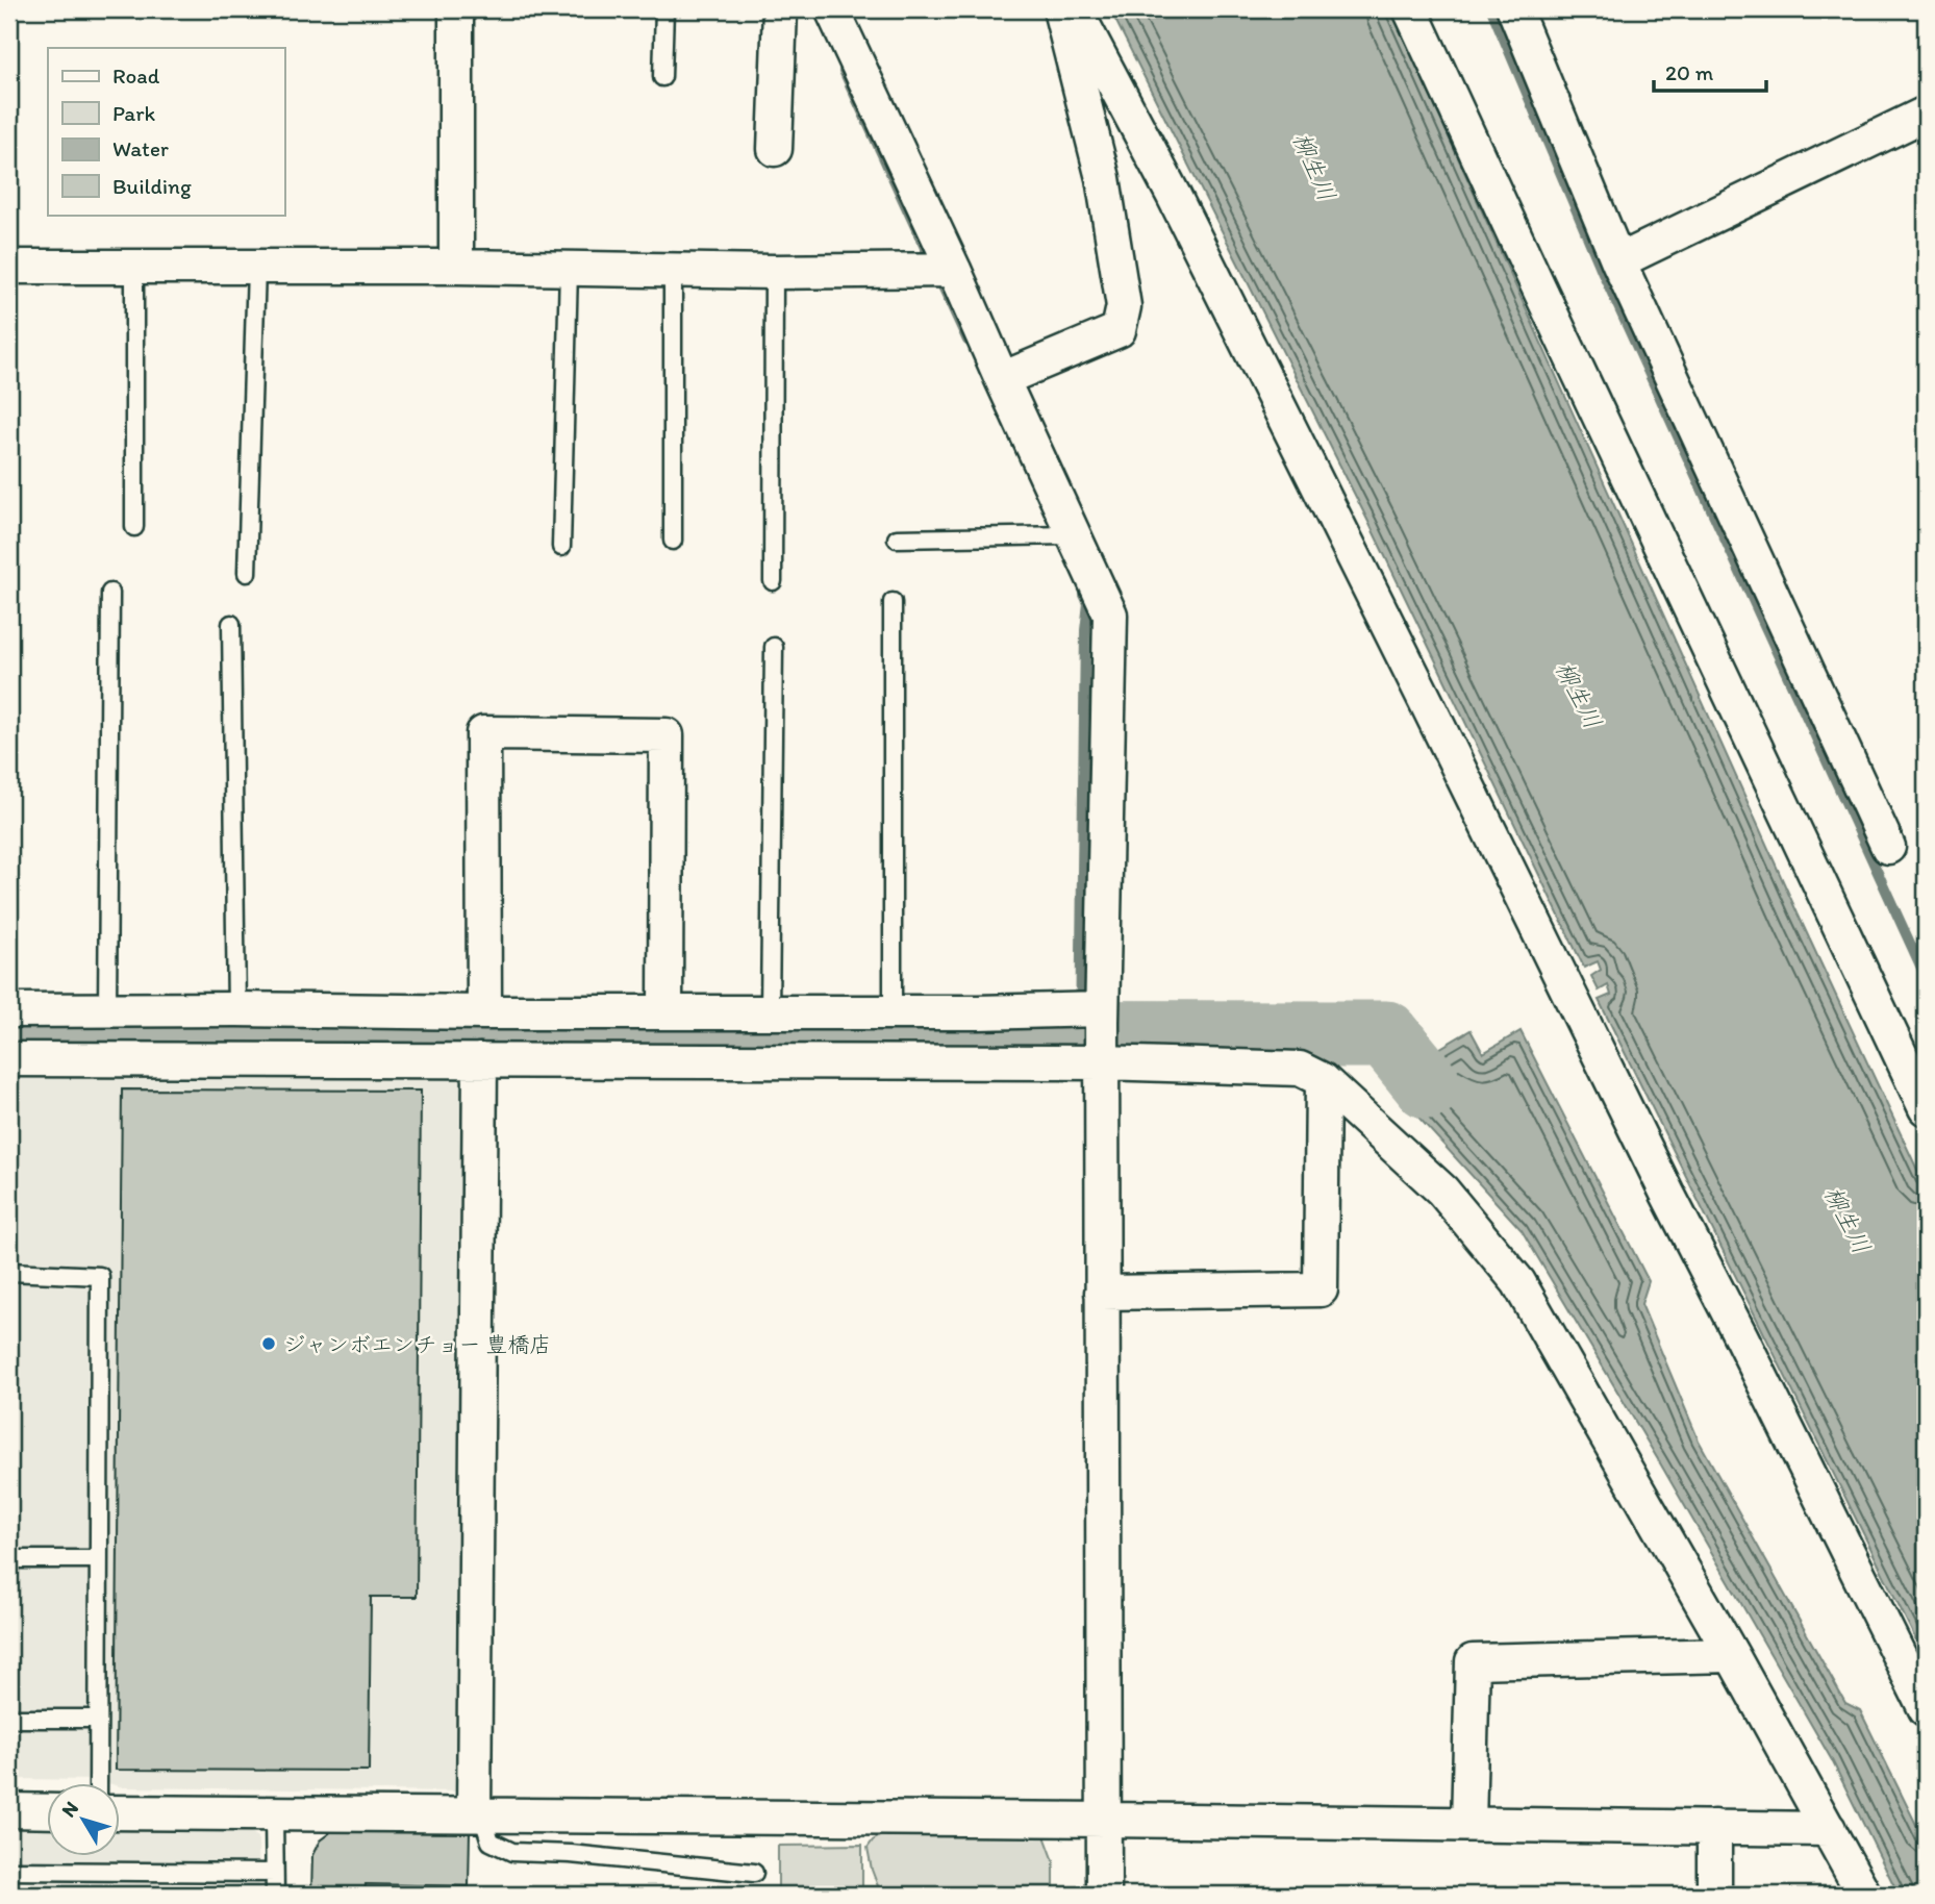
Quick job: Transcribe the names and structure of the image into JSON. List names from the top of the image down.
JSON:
{
  "water": ["柳生川"],
  "places": ["ジャンボエンチョー 豊橋店"],
  "legend": [
    "Road",
    "Park",
    "Water",
    "Building"
  ],
  "scale_bar": "20 m",
  "north": "top left"
}
